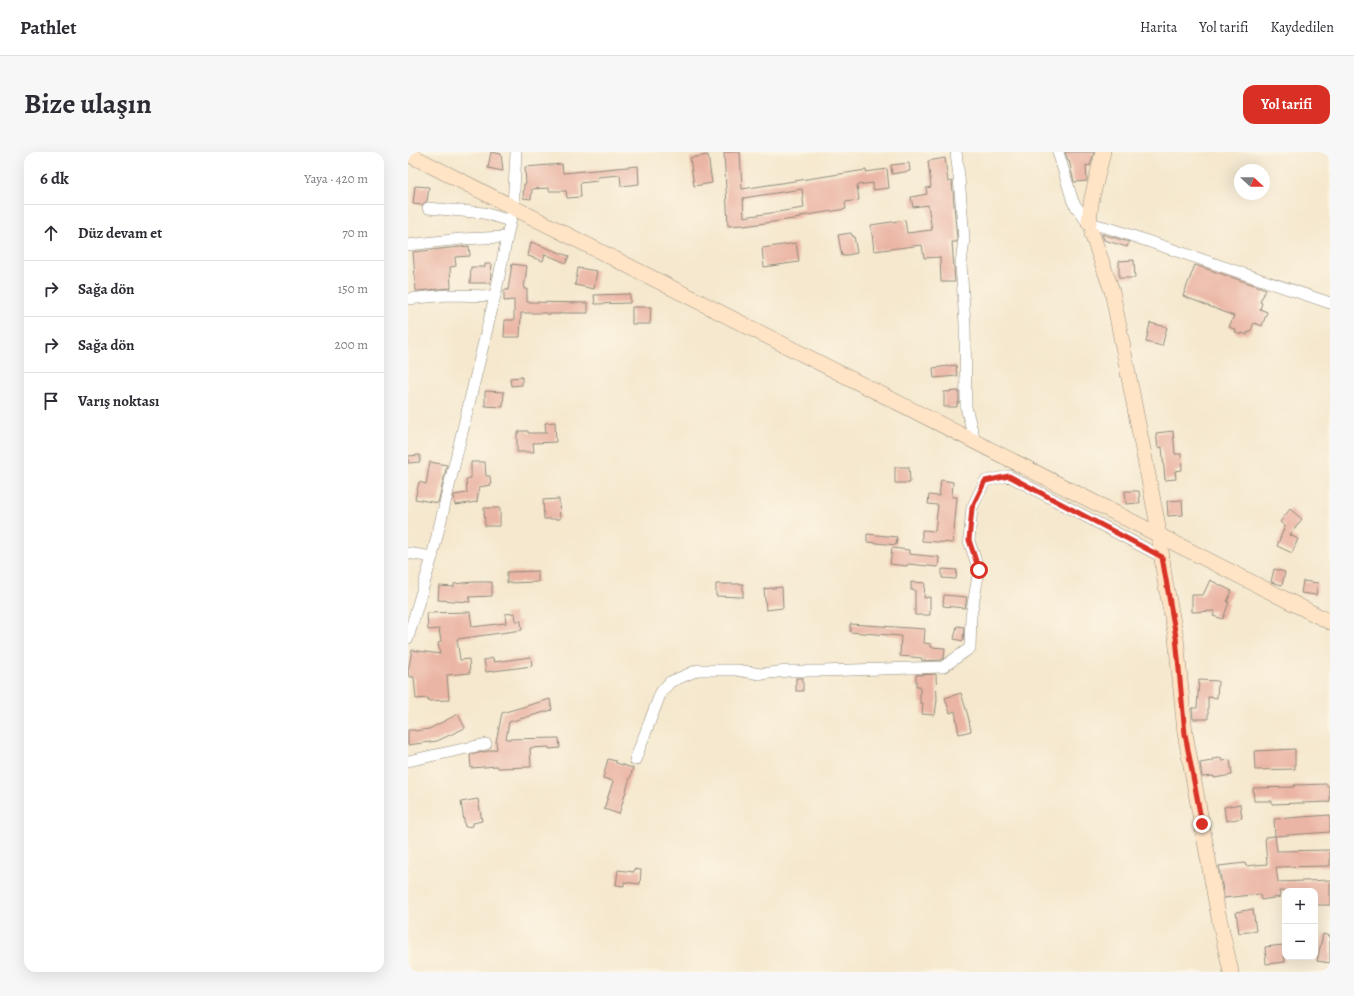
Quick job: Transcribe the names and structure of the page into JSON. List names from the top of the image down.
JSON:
{
  "north": "right",
  "page": {
    "header": "Pathlet",
    "nav": ["Harita", "Yol tarifi", "Kaydedilen"],
    "title": "Bize ulaşın",
    "buttons": "Yol tarifi",
    "heading": ["6 dk", "Yaya · 420 m"],
    "list": [
      ["Düz devam et", "70 m"],
      ["Sağa dön", "150 m"],
      ["Sağa dön", "200 m"],
      "Varış noktası"
    ],
    "map_buttons": ["+", "−"]
  }
}
